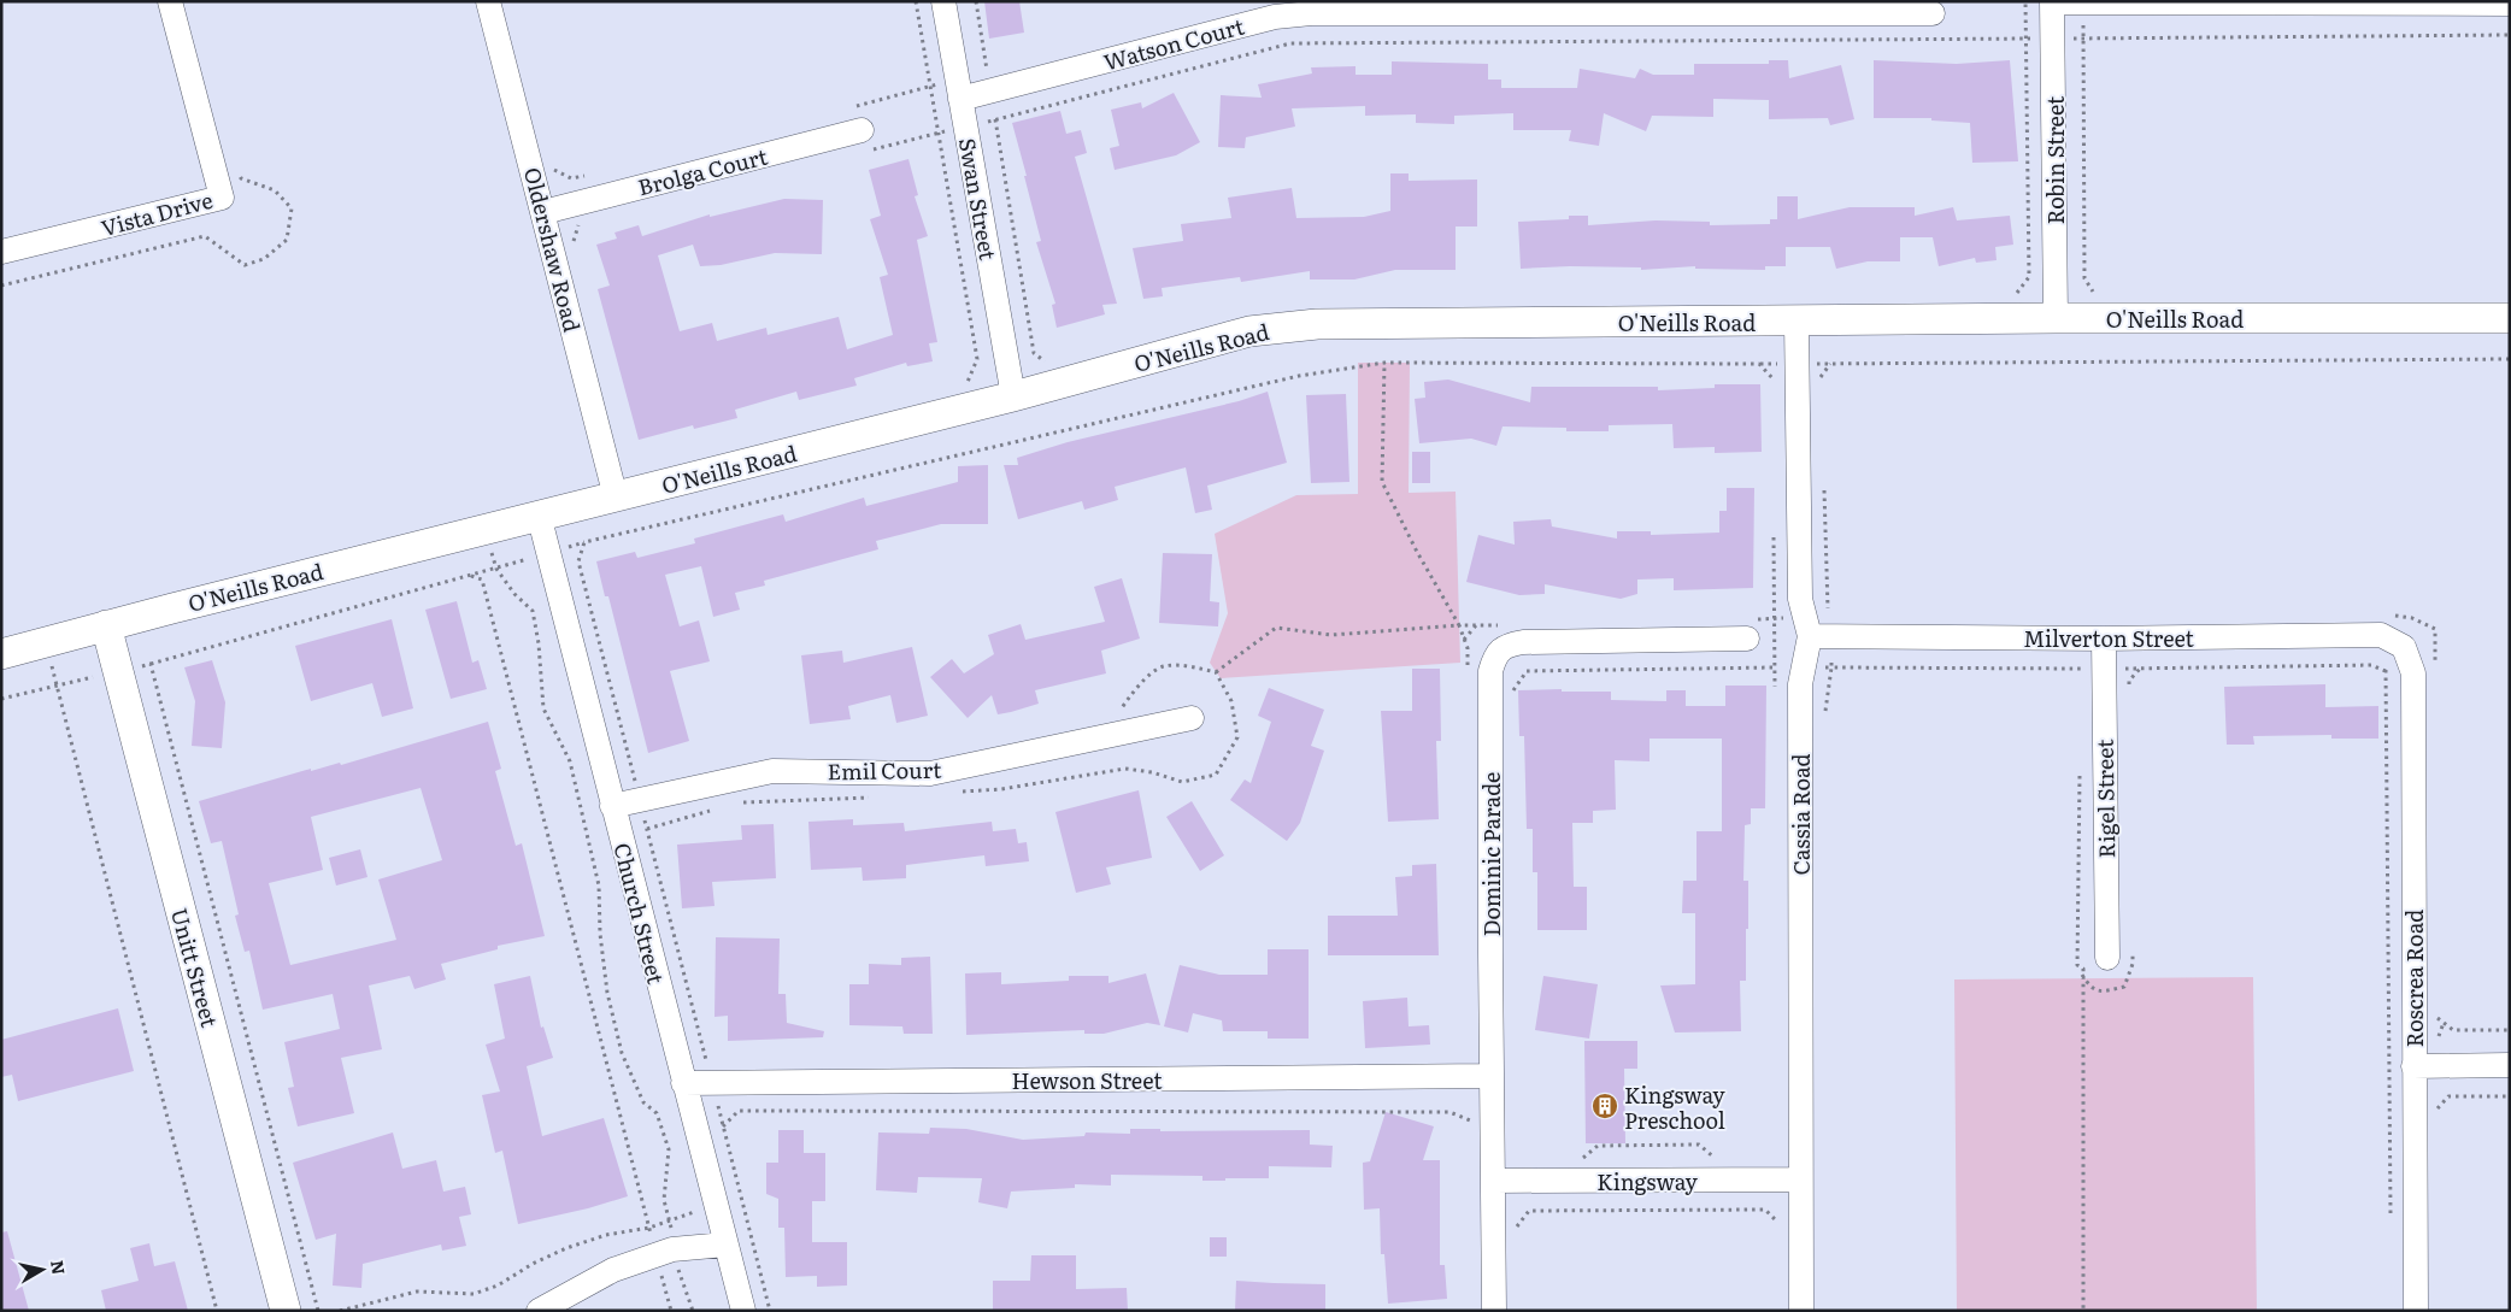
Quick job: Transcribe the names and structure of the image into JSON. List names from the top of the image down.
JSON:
{
  "streets": {
    "street": [
      "Watson Court",
      "Robin Street",
      "Brolga Court",
      "Swan Street",
      "Vista Drive",
      "Oldershaw Road",
      "O'Neills Road",
      "Milverton Street",
      "Emil Court",
      "Rigel Street",
      "Cassia Road",
      "Dominic Parade",
      "Church Street",
      "Unitt Street",
      "Roscrea Road",
      "Hewson Street",
      "Kingsway"
    ]
  },
  "crossings": [
    ["Watson Court", "Swan Street"],
    ["Robin Street", "O'Neills Road"],
    ["Brolga Court", "Oldershaw Road"],
    ["Swan Street", "O'Neills Road"],
    ["Oldershaw Road", "O'Neills Road"],
    ["O'Neills Road", "Cassia Road"],
    ["O'Neills Road", "Church Street"],
    ["O'Neills Road", "Unitt Street"],
    ["Milverton Street", "Rigel Street"],
    ["Milverton Street", "Cassia Road"],
    ["Milverton Street", "Roscrea Road"],
    ["Emil Court", "Church Street"],
    ["Cassia Road", "Kingsway"],
    ["Dominic Parade", "Hewson Street"],
    ["Dominic Parade", "Kingsway"],
    ["Church Street", "Hewson Street"]
  ],
  "places": {
    "building": ["Kingsway Preschool"]
  },
  "north": "right"
}
